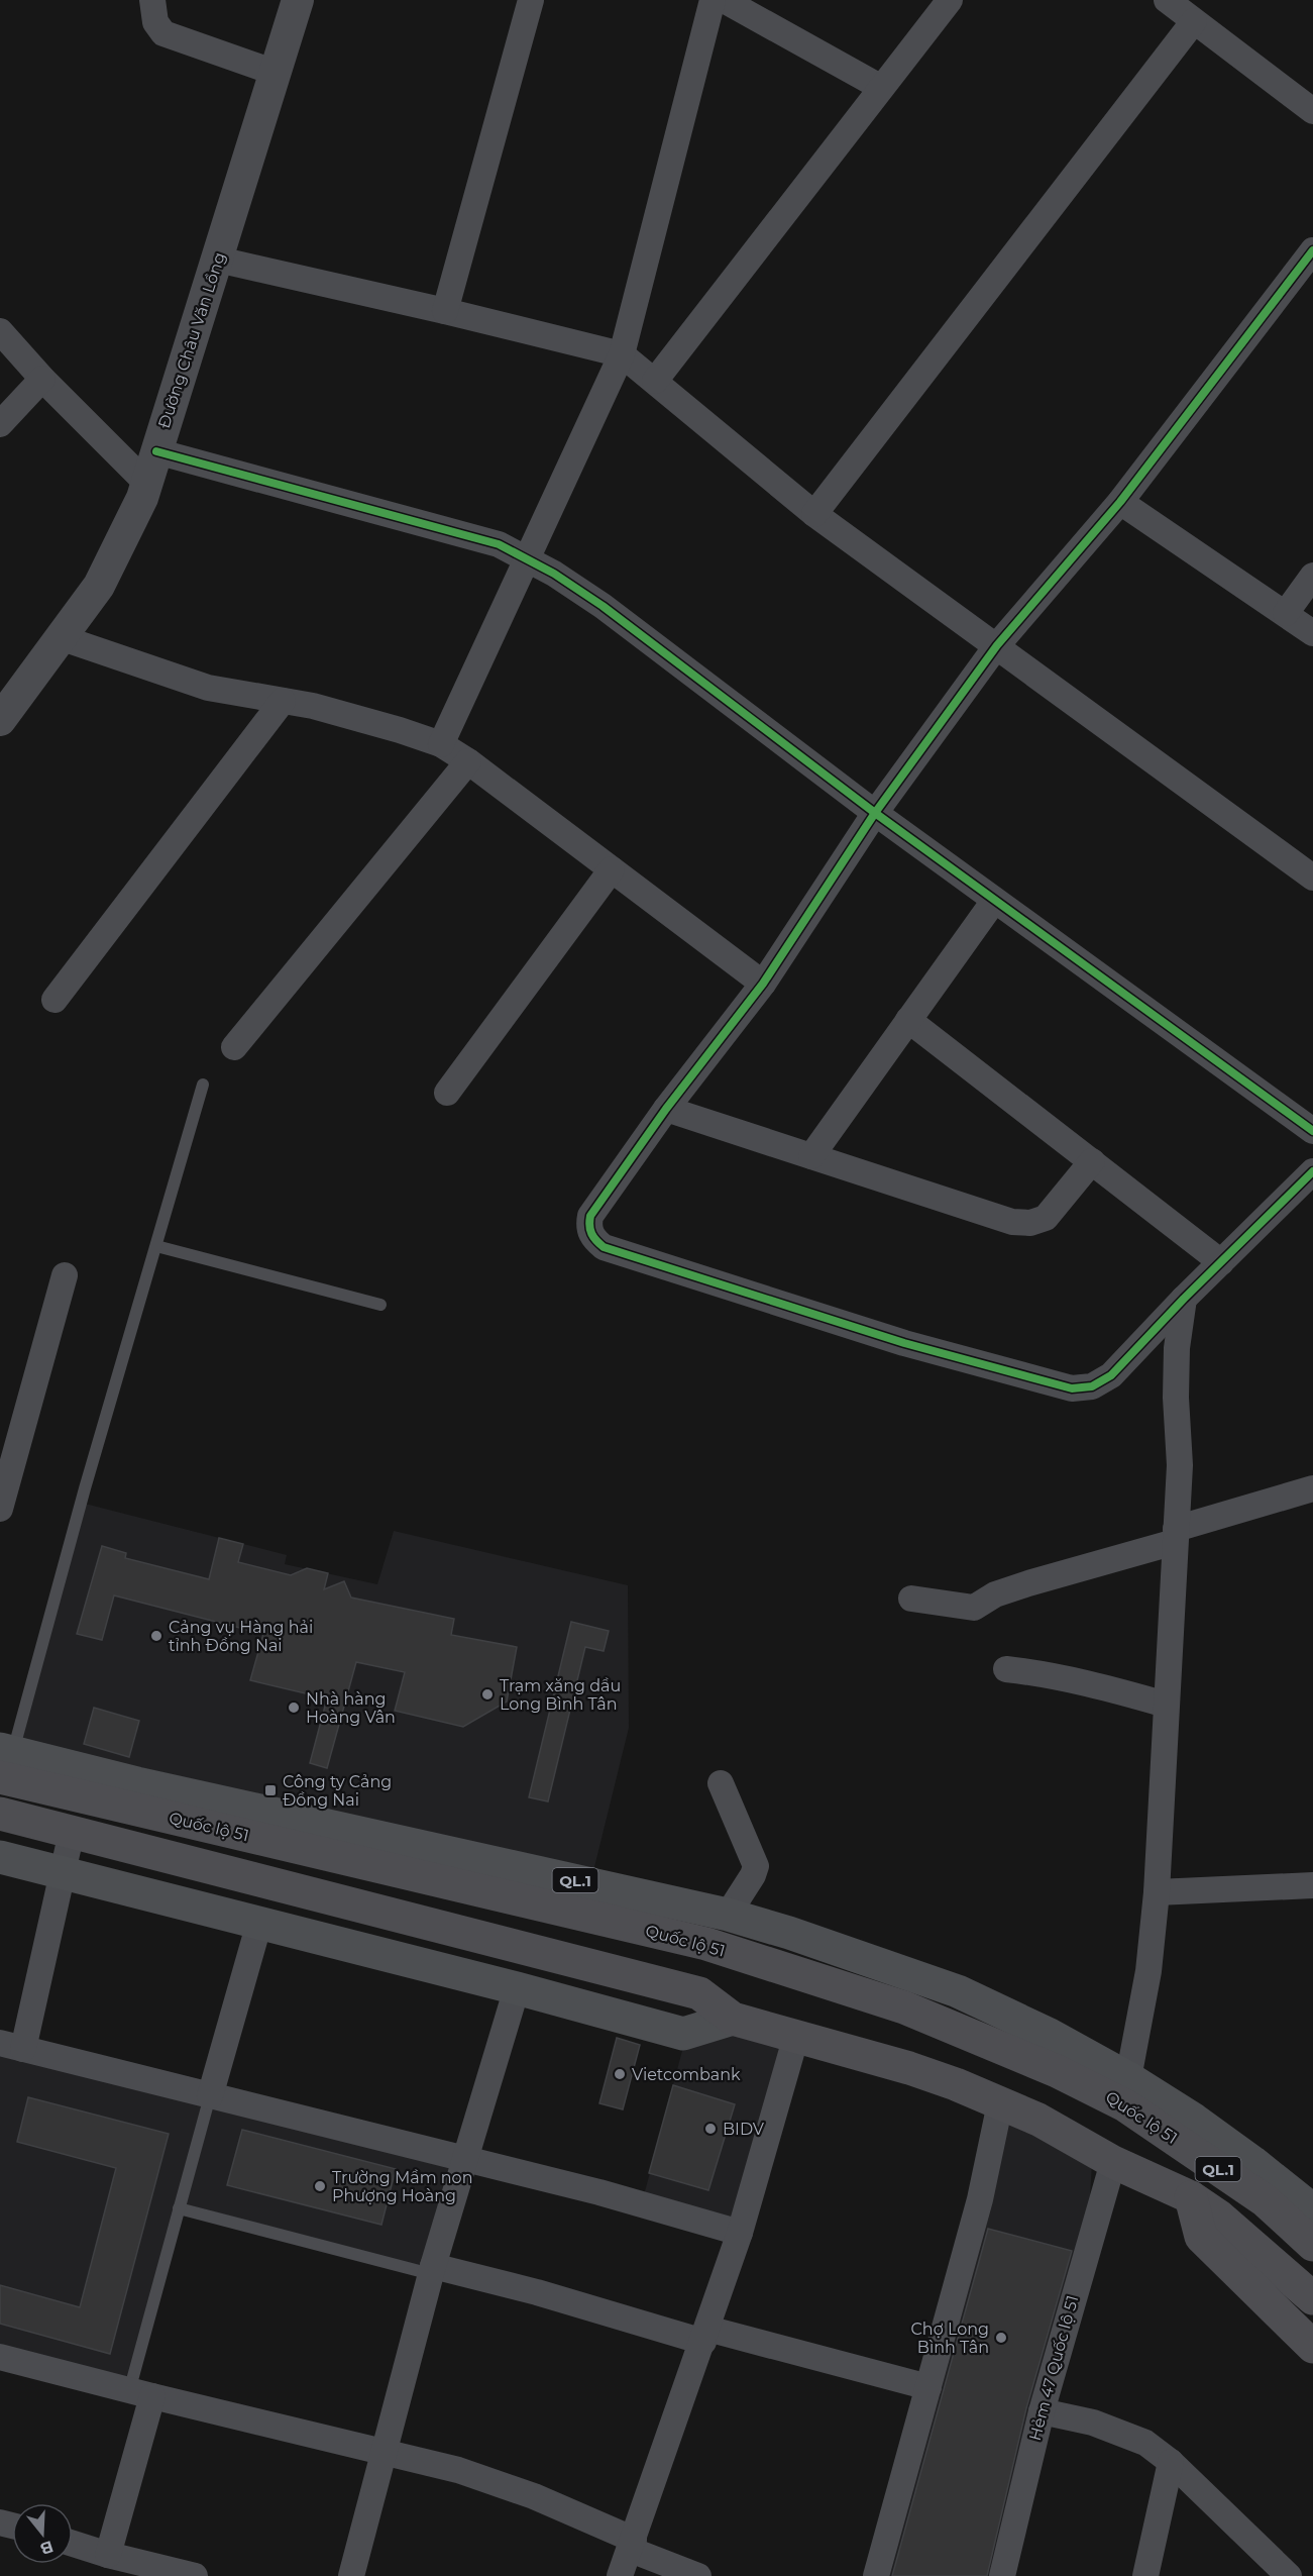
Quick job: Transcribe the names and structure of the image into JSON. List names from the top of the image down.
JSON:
{
  "streets": {
    "highway": ["Quốc lộ 51", "QL.1"],
    "street": ["Đường Châu Văn Lồng", "Hẻm 47 Quốc lộ 51"]
  },
  "crossings": [
    ["QL.1", "Hẻm 47 Quốc lộ 51"]
  ],
  "places": {
    "other": [
      "Cảng vụ Hàng hải tỉnh Đồng Nai",
      "Trạm xăng dầu Long Bình Tân",
      "Nhà hàng Hoàng Vân",
      "Vietcombank",
      "BIDV",
      "Trường Mầm non Phượng Hoàng",
      "Chợ Long Bình Tân"
    ],
    "transit": ["Công ty Cảng Đồng Nai"]
  },
  "north": "bottom"
}
